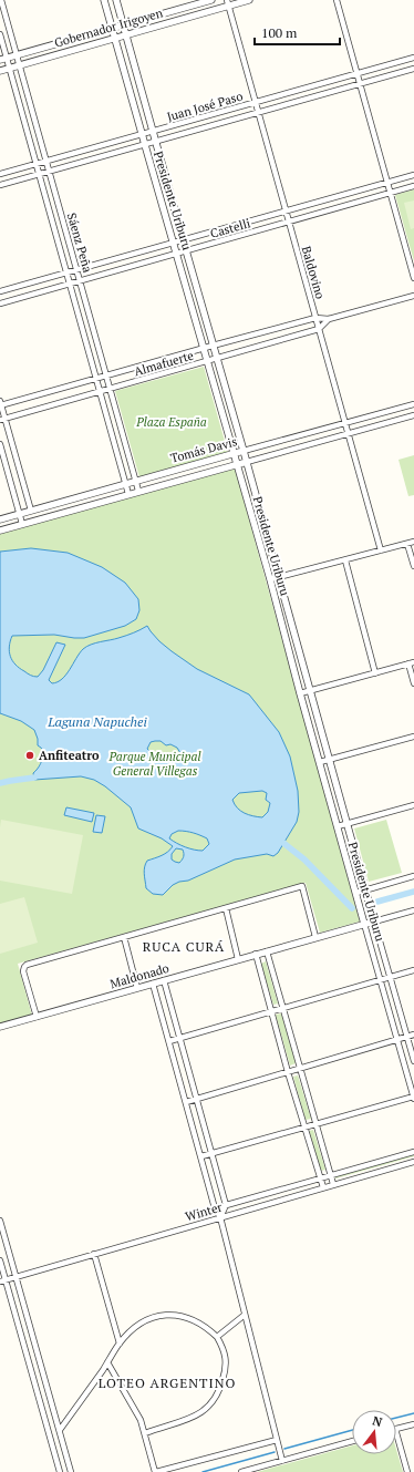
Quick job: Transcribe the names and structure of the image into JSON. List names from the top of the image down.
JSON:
{
  "streets": {
    "street": [
      "Gobernador Irigoyen",
      "Juan José Paso",
      "Presidente Uriburu",
      "Castelli",
      "Sáenz Peña",
      "Baldovino",
      "Almafuerte",
      "Tomás Davis",
      "Maldonado",
      "Winter"
    ]
  },
  "crossings": [
    ["Gobernador Irigoyen", "Presidente Uriburu"],
    ["Gobernador Irigoyen", "Sáenz Peña"],
    ["Gobernador Irigoyen", "Baldovino"],
    ["Juan José Paso", "Presidente Uriburu"],
    ["Juan José Paso", "Sáenz Peña"],
    ["Juan José Paso", "Baldovino"],
    ["Presidente Uriburu", "Castelli"],
    ["Presidente Uriburu", "Almafuerte"],
    ["Presidente Uriburu", "Tomás Davis"],
    ["Presidente Uriburu", "Maldonado"],
    ["Castelli", "Sáenz Peña"],
    ["Castelli", "Baldovino"],
    ["Sáenz Peña", "Almafuerte"],
    ["Sáenz Peña", "Tomás Davis"],
    ["Baldovino", "Almafuerte"],
    ["Baldovino", "Tomás Davis"]
  ],
  "districts": ["RUCA CURÁ", "LOTEO ARGENTINO"],
  "water": ["Laguna Napuchei"],
  "parks": ["Plaza España", "Parque Municipal General Villegas"],
  "places": ["Anfiteatro"],
  "scale_bar": "100 m",
  "north": "top"
}
